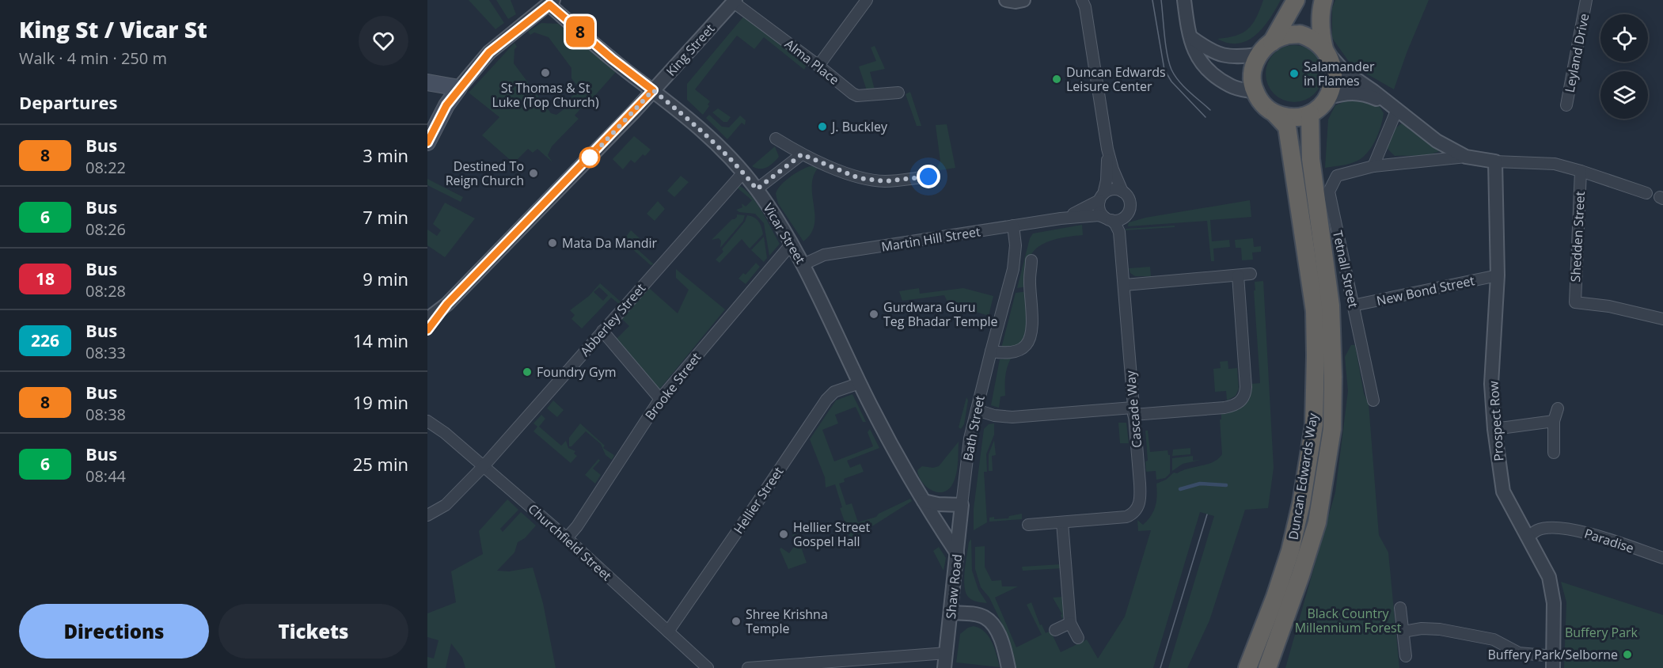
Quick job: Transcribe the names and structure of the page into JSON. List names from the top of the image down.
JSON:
{
  "streets": {
    "highway": ["Duncan Edwards Way"],
    "street": [
      "King Street",
      "Leyland Drive",
      "Alma Place",
      "Vicar Street",
      "Shedden Street",
      "Martin Hill Street",
      "Tetnall Street",
      "New Bond Street",
      "Abberley Street",
      "Brooke Street",
      "Cascade Way",
      "Prospect Row",
      "Bath Street",
      "Hellier Street",
      "Paradise",
      "Churchfield Street",
      "Shaw Road"
    ]
  },
  "crossings": [
    ["King Street", "Alma Place"],
    ["King Street", "Vicar Street"],
    ["Vicar Street", "Martin Hill Street"],
    ["Vicar Street", "Abberley Street"],
    ["Vicar Street", "Brooke Street"],
    ["Vicar Street", "Hellier Street"],
    ["Vicar Street", "Shaw Road"],
    ["Martin Hill Street", "Cascade Way"],
    ["Martin Hill Street", "Bath Street"],
    ["Tetnall Street", "New Bond Street"],
    ["New Bond Street", "Prospect Row"],
    ["Abberley Street", "Churchfield Street"],
    ["Brooke Street", "Churchfield Street"],
    ["Prospect Row", "Paradise"],
    ["Bath Street", "Shaw Road"],
    ["Hellier Street", "Churchfield Street"]
  ],
  "parks": ["Black Country Millennium Forest", "Buffery Park"],
  "places": [
    "St Thomas & St Luke (Top Church)",
    "Salamander in Flames",
    "Duncan Edwards Leisure Center",
    "J. Buckley",
    "Destined To Reign Church",
    "Mata Da Mandir",
    "Gurdwara Guru Teg Bhadar Temple",
    "Foundry Gym",
    "Hellier Street Gospel Hall",
    "Shree Krishna Temple",
    "Buffery Park/Selborne"
  ],
  "lines": ["bus line 8"],
  "page": {
    "heading": [
      ["King St / Vicar St", "Walk · 4 min · 250 m"],
      "Departures"
    ],
    "on_map": "8",
    "list": [
      {
        "mark": "8",
        "name": "Bus",
        "note": "08:22",
        "value": "3 min"
      },
      {
        "mark": "6",
        "name": "Bus",
        "note": "08:26",
        "value": "7 min"
      },
      {
        "mark": "18",
        "name": "Bus",
        "note": "08:28",
        "value": "9 min"
      },
      {
        "mark": "226",
        "name": "Bus",
        "note": "08:33",
        "value": "14 min"
      },
      {
        "mark": "8",
        "name": "Bus",
        "note": "08:38",
        "value": "19 min"
      },
      {
        "mark": "6",
        "name": "Bus",
        "note": "08:44",
        "value": "25 min"
      }
    ],
    "buttons": ["Directions", "Tickets"]
  }
}
